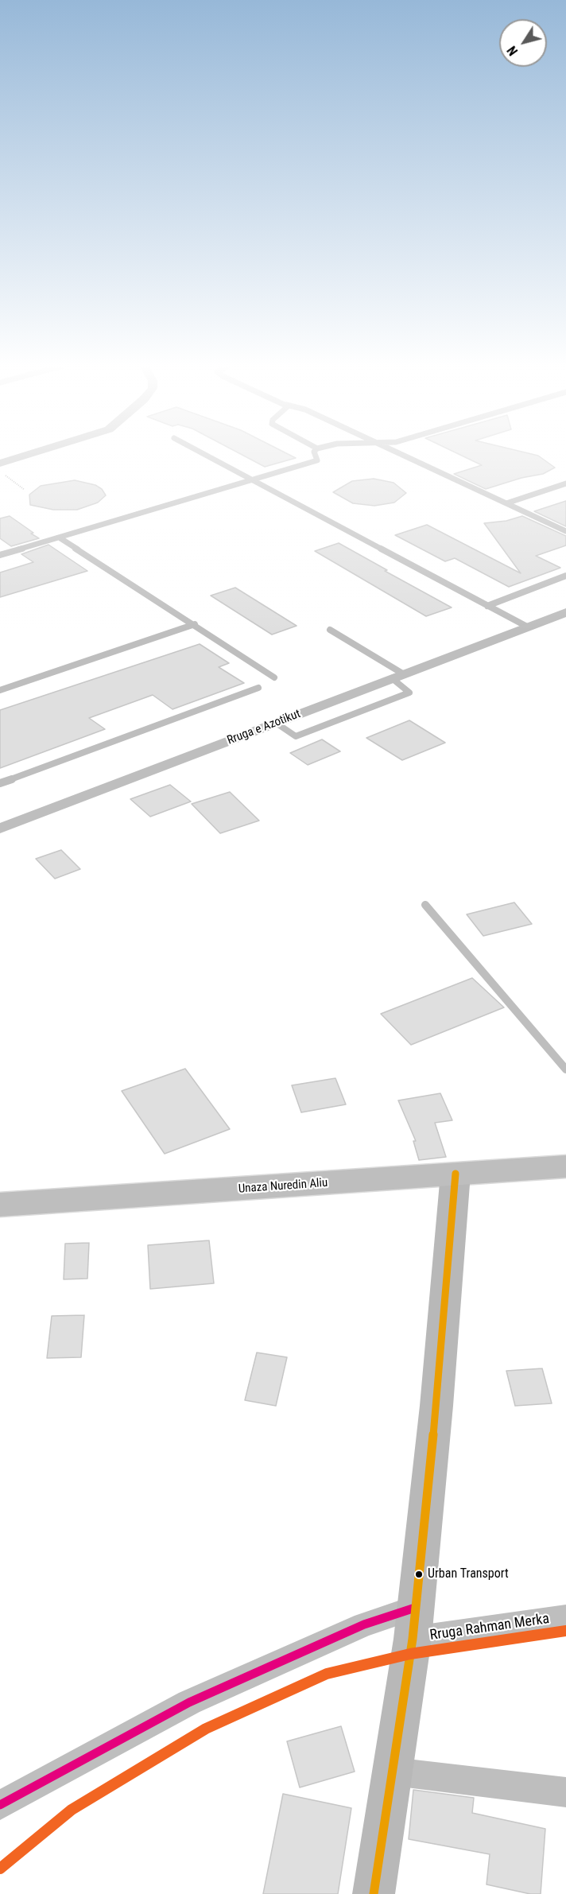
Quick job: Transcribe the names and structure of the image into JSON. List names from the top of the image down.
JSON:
{
  "streets": {
    "main road": ["Unaza Nuredin Aliu"],
    "street": ["Rruga e Azotikut", "Rruga Rahman Merka"]
  },
  "places": ["Urban Transport"],
  "north": "bottom left"
}
